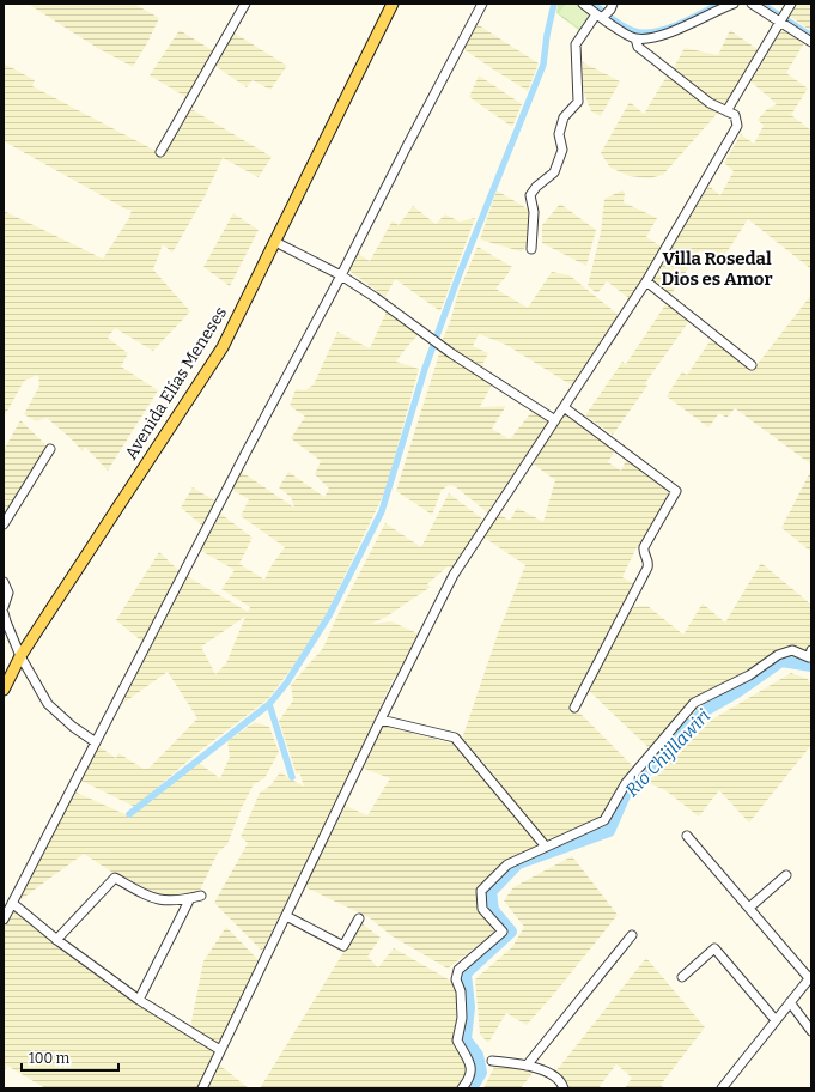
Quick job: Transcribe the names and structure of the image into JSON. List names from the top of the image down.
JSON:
{
  "streets": {
    "main road": ["Avenida Elías Meneses"]
  },
  "districts": ["Villa Rosedal Dios es Amor"],
  "water": ["Río Chijllawiri"],
  "scale_bar": "100 m"
}
